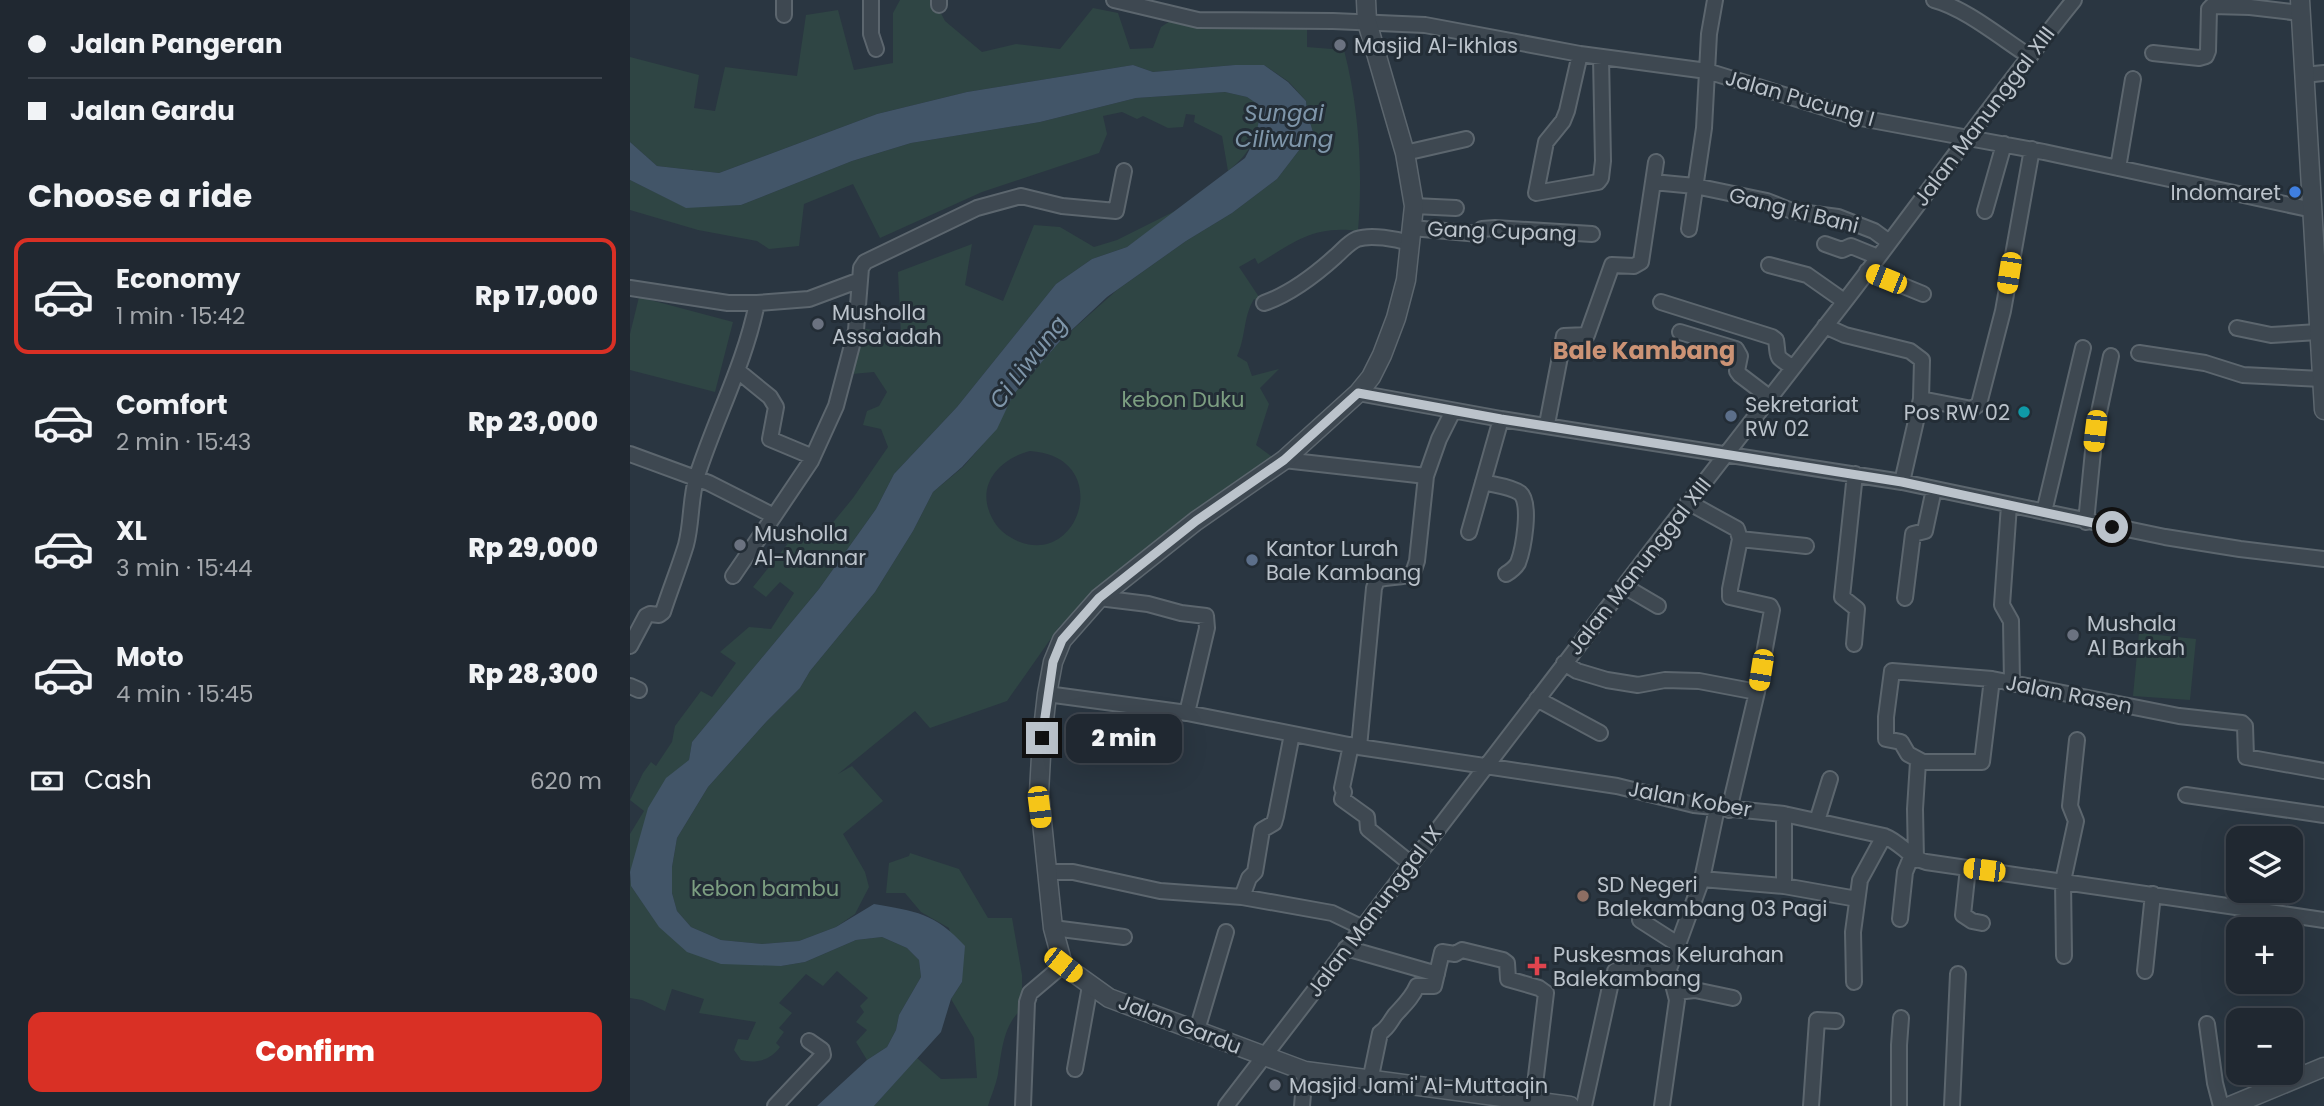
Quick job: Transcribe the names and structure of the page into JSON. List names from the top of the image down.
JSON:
{
  "streets": {
    "street": [
      "Jalan Pucung I",
      "Jalan Manunggal XIII",
      "Gang Ki Bani",
      "Gang Cupang",
      "Jalan Rasen",
      "Jalan Kober",
      "Jalan Manunggal IX",
      "Jalan Gardu"
    ]
  },
  "crossings": [
    ["Jalan Pucung I", "Jalan Manunggal XIII"],
    ["Jalan Manunggal XIII", "Gang Ki Bani"],
    ["Jalan Manunggal XIII", "Jalan Kober"],
    ["Jalan Manunggal XIII", "Jalan Manunggal IX"],
    ["Jalan Kober", "Jalan Manunggal IX"],
    ["Jalan Manunggal IX", "Jalan Gardu"]
  ],
  "districts": ["Bale Kambang"],
  "water": ["Sungai Ciliwung", "Ci Liwung"],
  "parks": ["kebon Duku", "kebon bambu"],
  "places": {
    "other": [
      "Masjid Al-Ikhlas",
      "Indomaret",
      "Musholla Assa'adah",
      "Pos RW 02",
      "Sekretariat RW 02",
      "Musholla Al-Mannar",
      "Kantor Lurah Bale Kambang",
      "Mushala Al Barkah",
      "SD Negeri Balekambang 03 Pagi",
      "Masjid Jami' Al-Muttaqin"
    ],
    "health": ["Puskesmas Kelurahan Balekambang"]
  },
  "page": {
    "banner": ["Jalan Pangeran", "Jalan Gardu"],
    "heading": "Choose a ride",
    "list": [
      {
        "name": "Economy",
        "note": "1 min · 15:42",
        "value": "Rp 17,000"
      },
      {
        "name": "Comfort",
        "note": "2 min · 15:43",
        "value": "Rp 23,000"
      },
      {
        "name": "XL",
        "note": "3 min · 15:44",
        "value": "Rp 29,000"
      },
      {
        "name": "Moto",
        "note": "4 min · 15:45",
        "value": "Rp 28,300"
      }
    ],
    "bubble": "2 min",
    "pay": ["Cash", "620 m"],
    "map_buttons": ["+", "−"],
    "buttons": "Confirm"
  }
}
